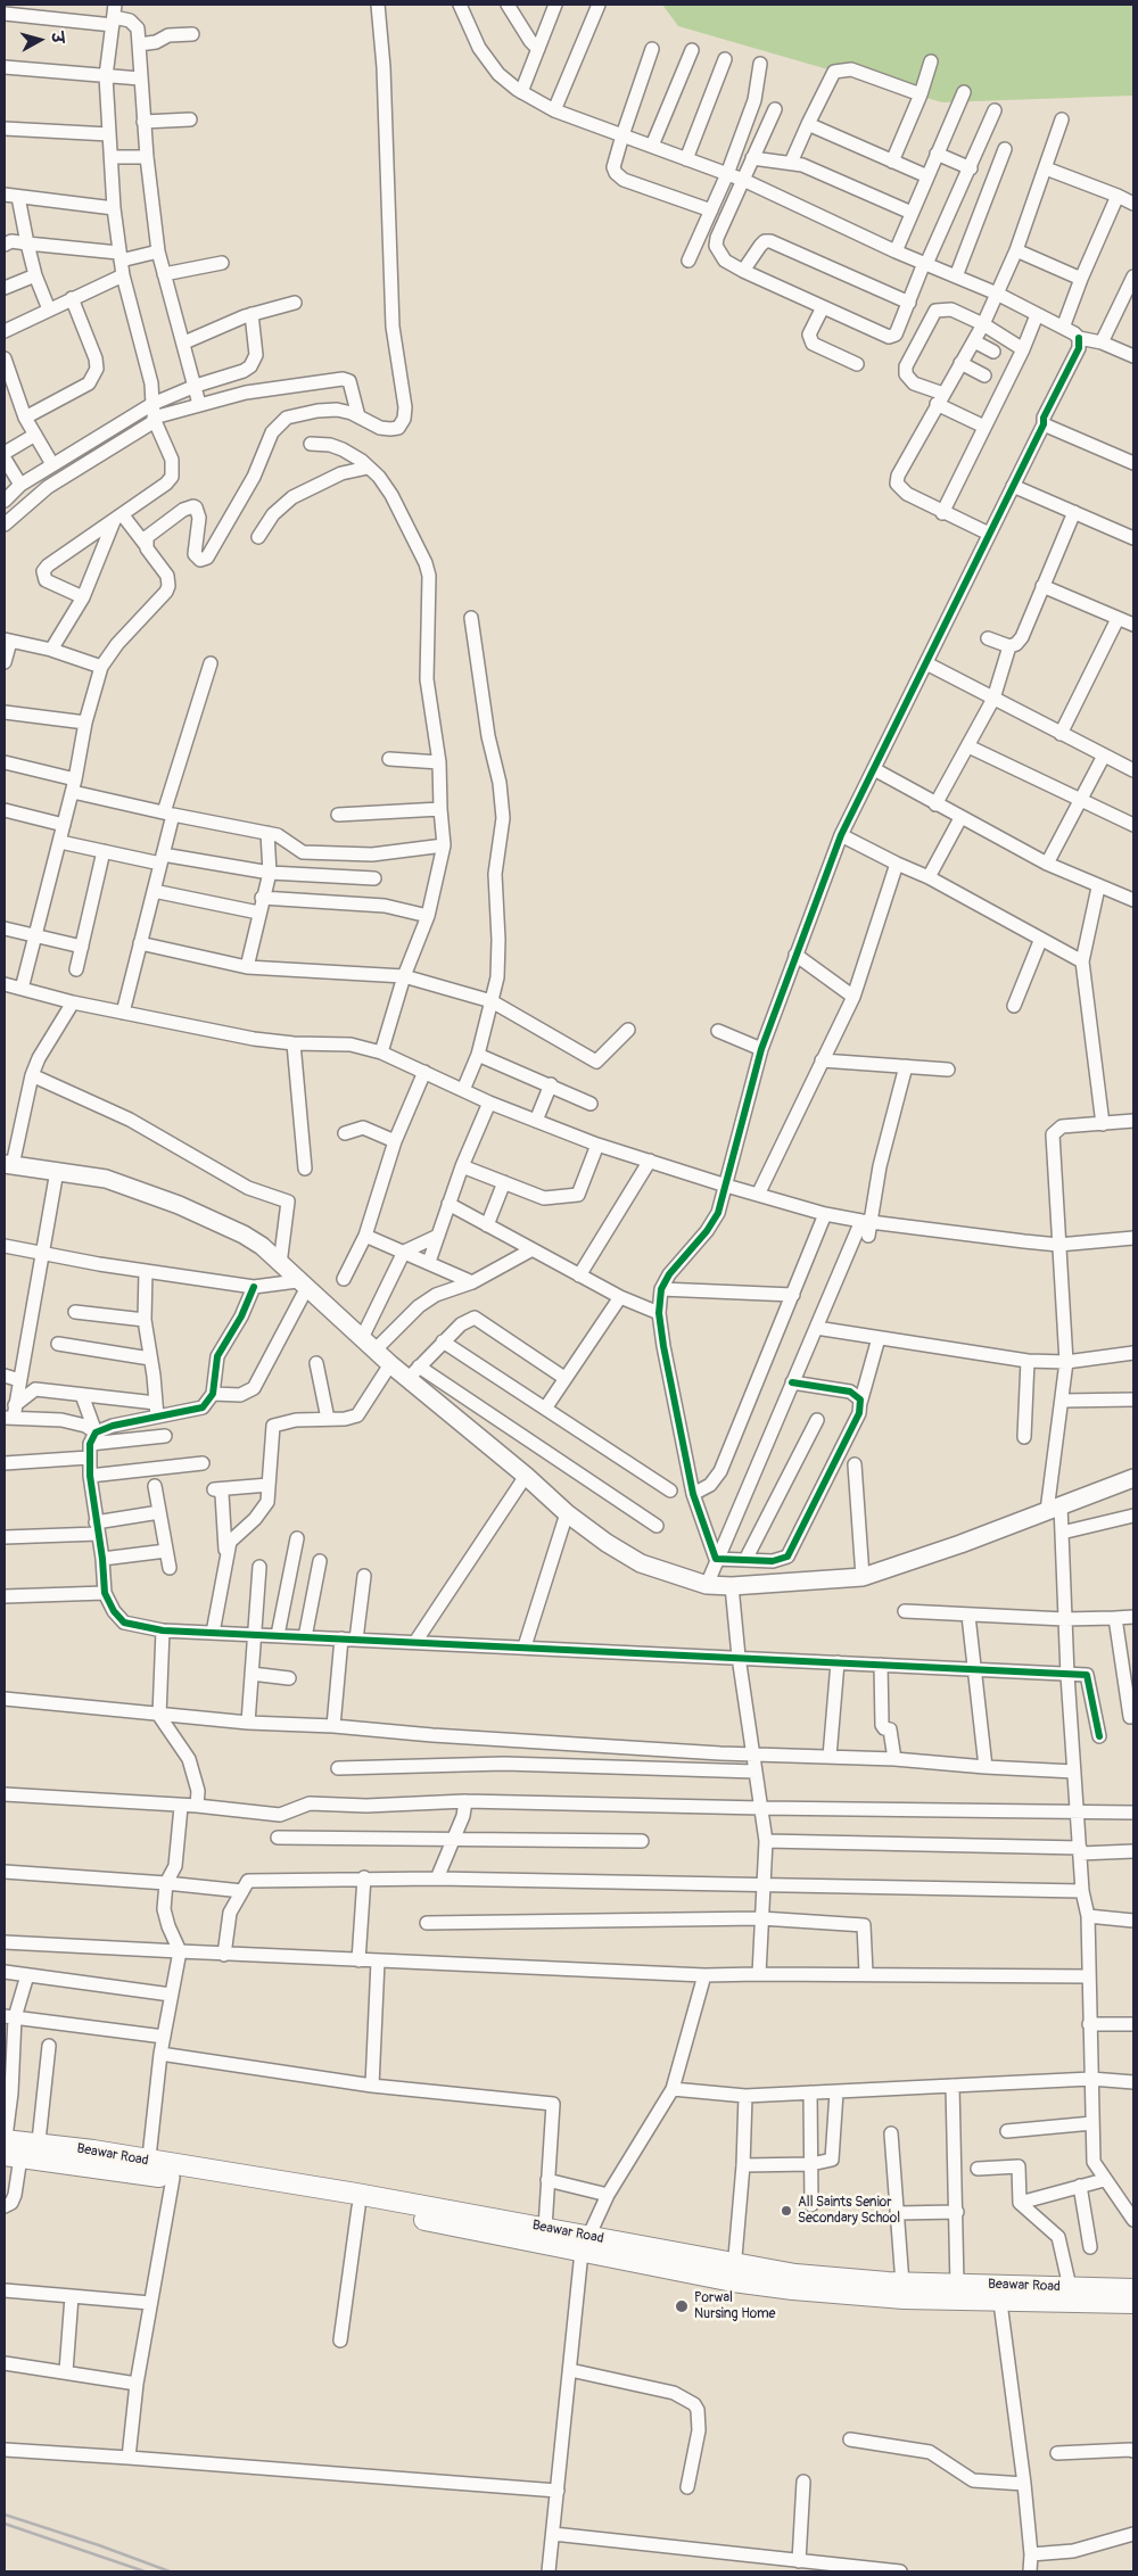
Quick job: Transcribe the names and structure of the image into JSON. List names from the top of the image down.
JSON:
{
  "streets": {
    "main road": ["Beawar Road"]
  },
  "places": ["All Saints Senior Secondary School", "Porwal Nursing Home"],
  "north": "right"
}
